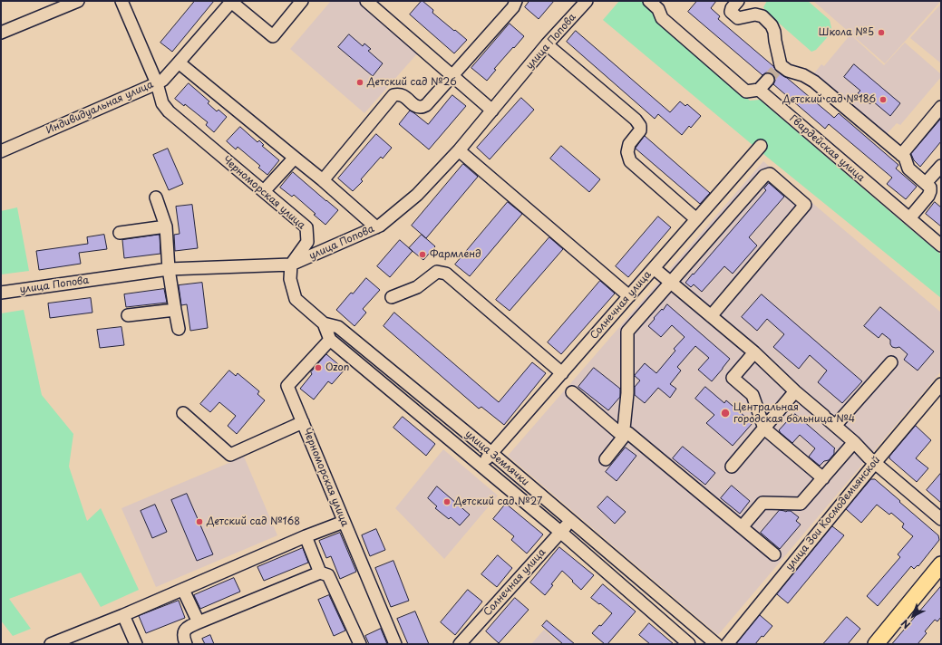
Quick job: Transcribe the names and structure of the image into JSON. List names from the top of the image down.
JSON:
{
  "streets": {
    "street": [
      "улица Попова",
      "Индивидуальная улица",
      "Гвардейская улица",
      "Черноморская улица",
      "Солнечная улица",
      "улица Землячки",
      "улица Зои Космодемьянской"
    ]
  },
  "crossings": [
    ["улица Попова", "Черноморская улица"],
    ["Индивидуальная улица", "Черноморская улица"],
    ["Черноморская улица", "улица Землячки"],
    ["Солнечная улица", "улица Землячки"]
  ],
  "places": [
    "Школа №5",
    "Детский сад №26",
    "Детский сад №186",
    "Фармленд",
    "Ozon",
    "Центральная городская больница №4",
    "Детский сад №27",
    "Детский сад №168"
  ],
  "north": "bottom left"
}
